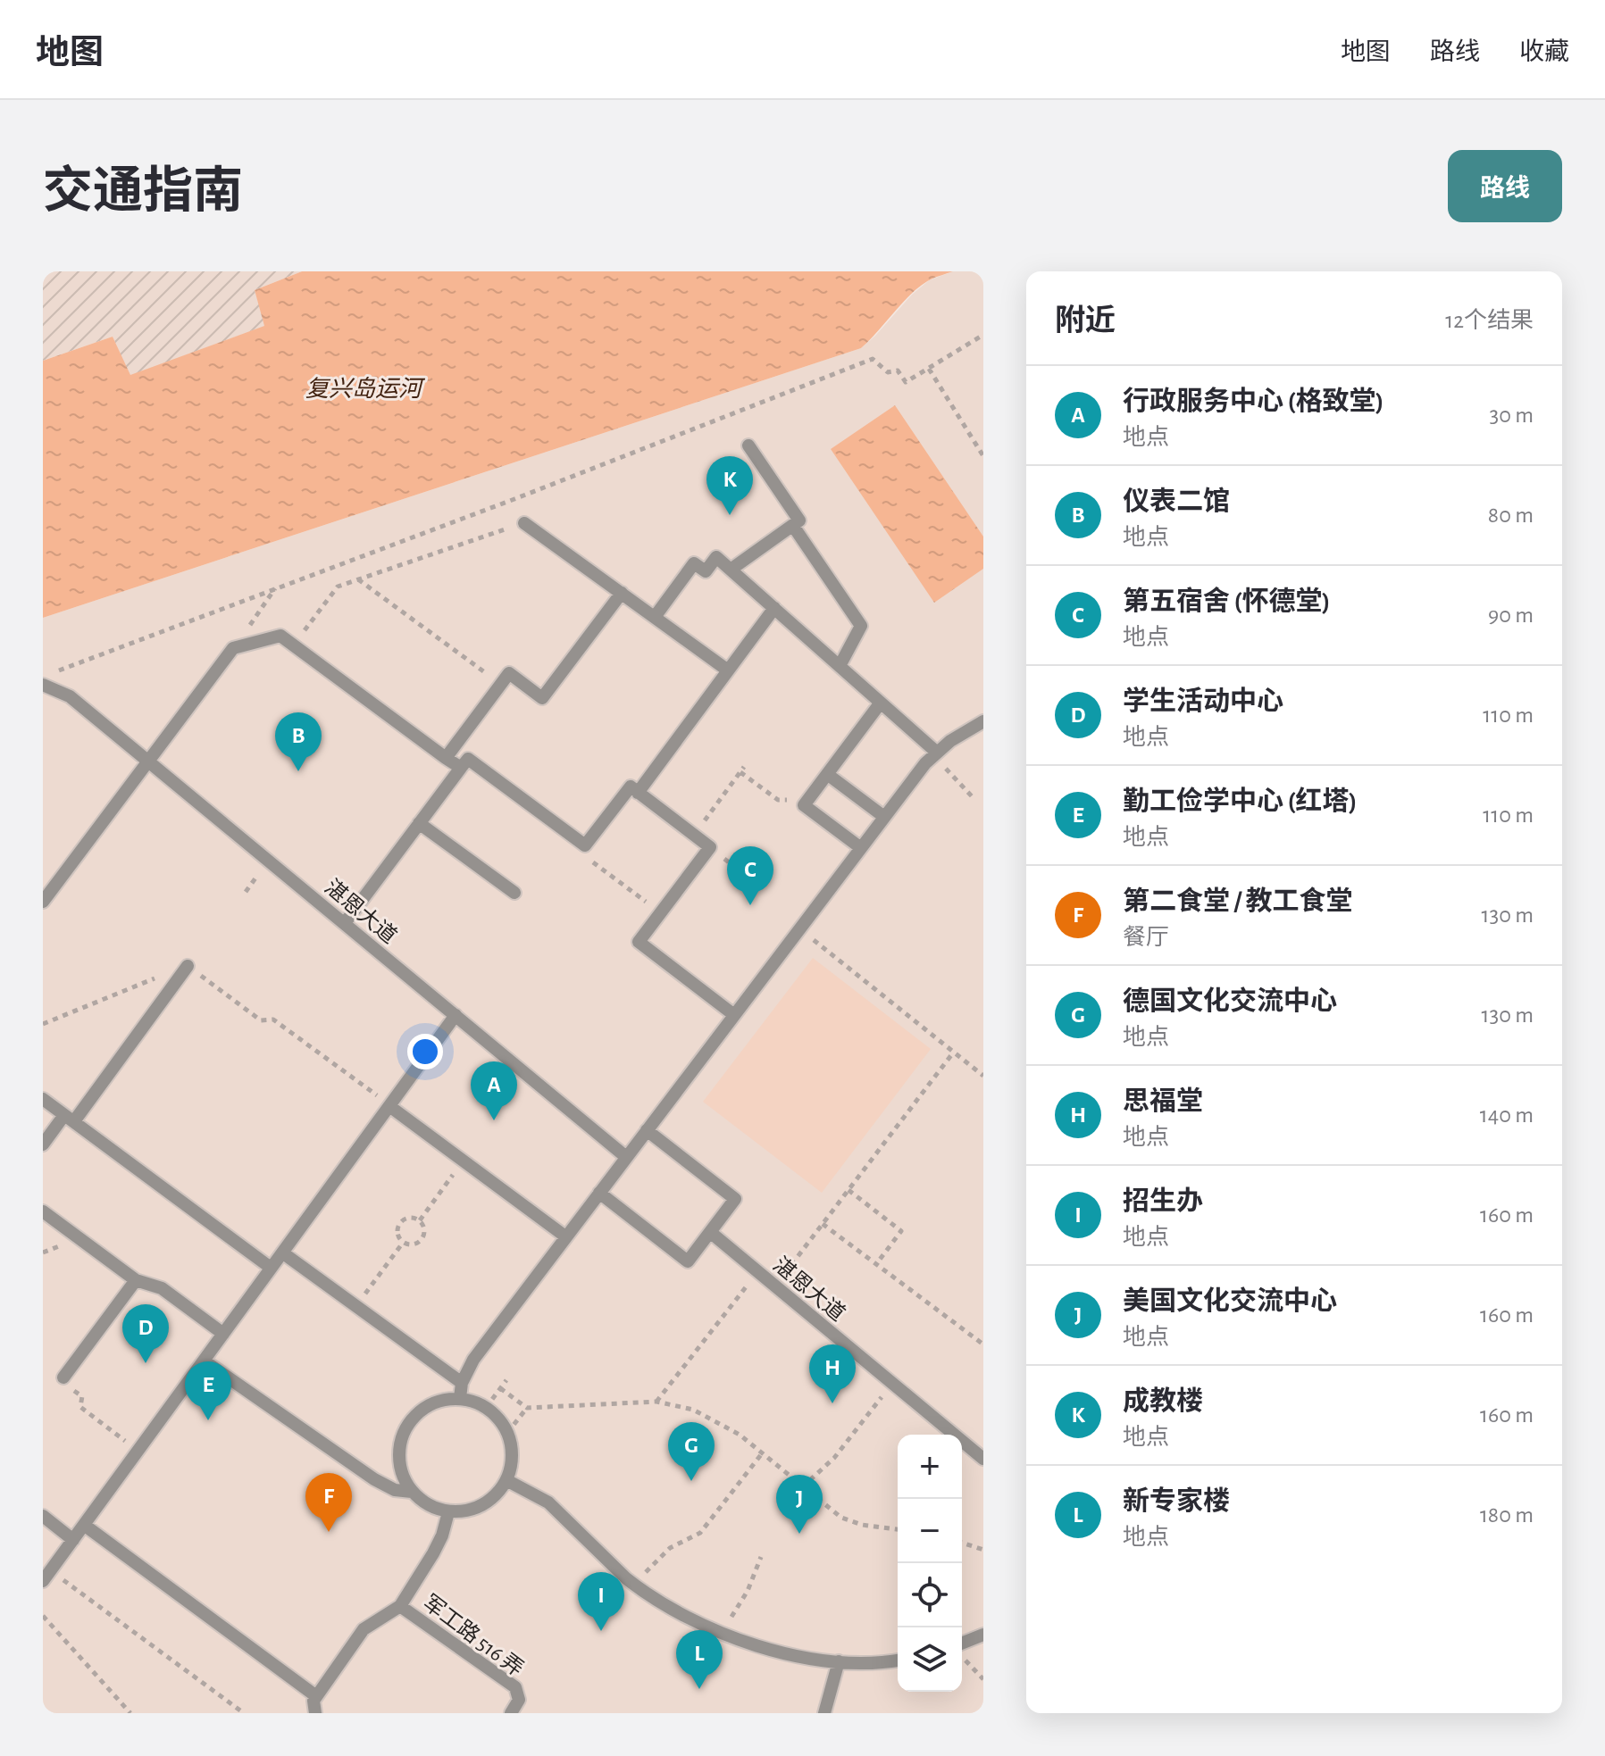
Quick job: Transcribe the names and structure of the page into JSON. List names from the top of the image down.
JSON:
{
  "streets": {
    "lane": ["湛恩大道", "军工路 516 弄"]
  },
  "water": ["复兴岛运河"],
  "page": {
    "header": "地图",
    "nav": ["地图", "路线", "收藏"],
    "title": "交通指南",
    "buttons": "路线",
    "heading": ["附近", "12个结果"],
    "list": [
      {
        "mark": "A",
        "name": "行政服务中心 (格致堂)",
        "note": "地点",
        "value": "30 m"
      },
      {
        "mark": "B",
        "name": "仪表二馆",
        "note": "地点",
        "value": "80 m"
      },
      {
        "mark": "C",
        "name": "第五宿舍 (怀德堂)",
        "note": "地点",
        "value": "90 m"
      },
      {
        "mark": "D",
        "name": "学生活动中心",
        "note": "地点",
        "value": "110 m"
      },
      {
        "mark": "E",
        "name": "勤工俭学中心 (红塔)",
        "note": "地点",
        "value": "110 m"
      },
      {
        "mark": "F",
        "name": "第二食堂 / 教工食堂",
        "note": "餐厅",
        "value": "130 m"
      },
      {
        "mark": "G",
        "name": "德国文化交流中心",
        "note": "地点",
        "value": "130 m"
      },
      {
        "mark": "H",
        "name": "思福堂",
        "note": "地点",
        "value": "140 m"
      },
      {
        "mark": "I",
        "name": "招生办",
        "note": "地点",
        "value": "160 m"
      },
      {
        "mark": "J",
        "name": "美国文化交流中心",
        "note": "地点",
        "value": "160 m"
      },
      {
        "mark": "K",
        "name": "成教楼",
        "note": "地点",
        "value": "160 m"
      },
      {
        "mark": "L",
        "name": "新专家楼",
        "note": "地点",
        "value": "180 m"
      }
    ],
    "pins": [
      "K",
      "B",
      "C",
      "A",
      "D",
      "H",
      "E",
      "G",
      "F",
      "J",
      "I",
      "L"
    ],
    "map_buttons": ["+", "−"]
  }
}
